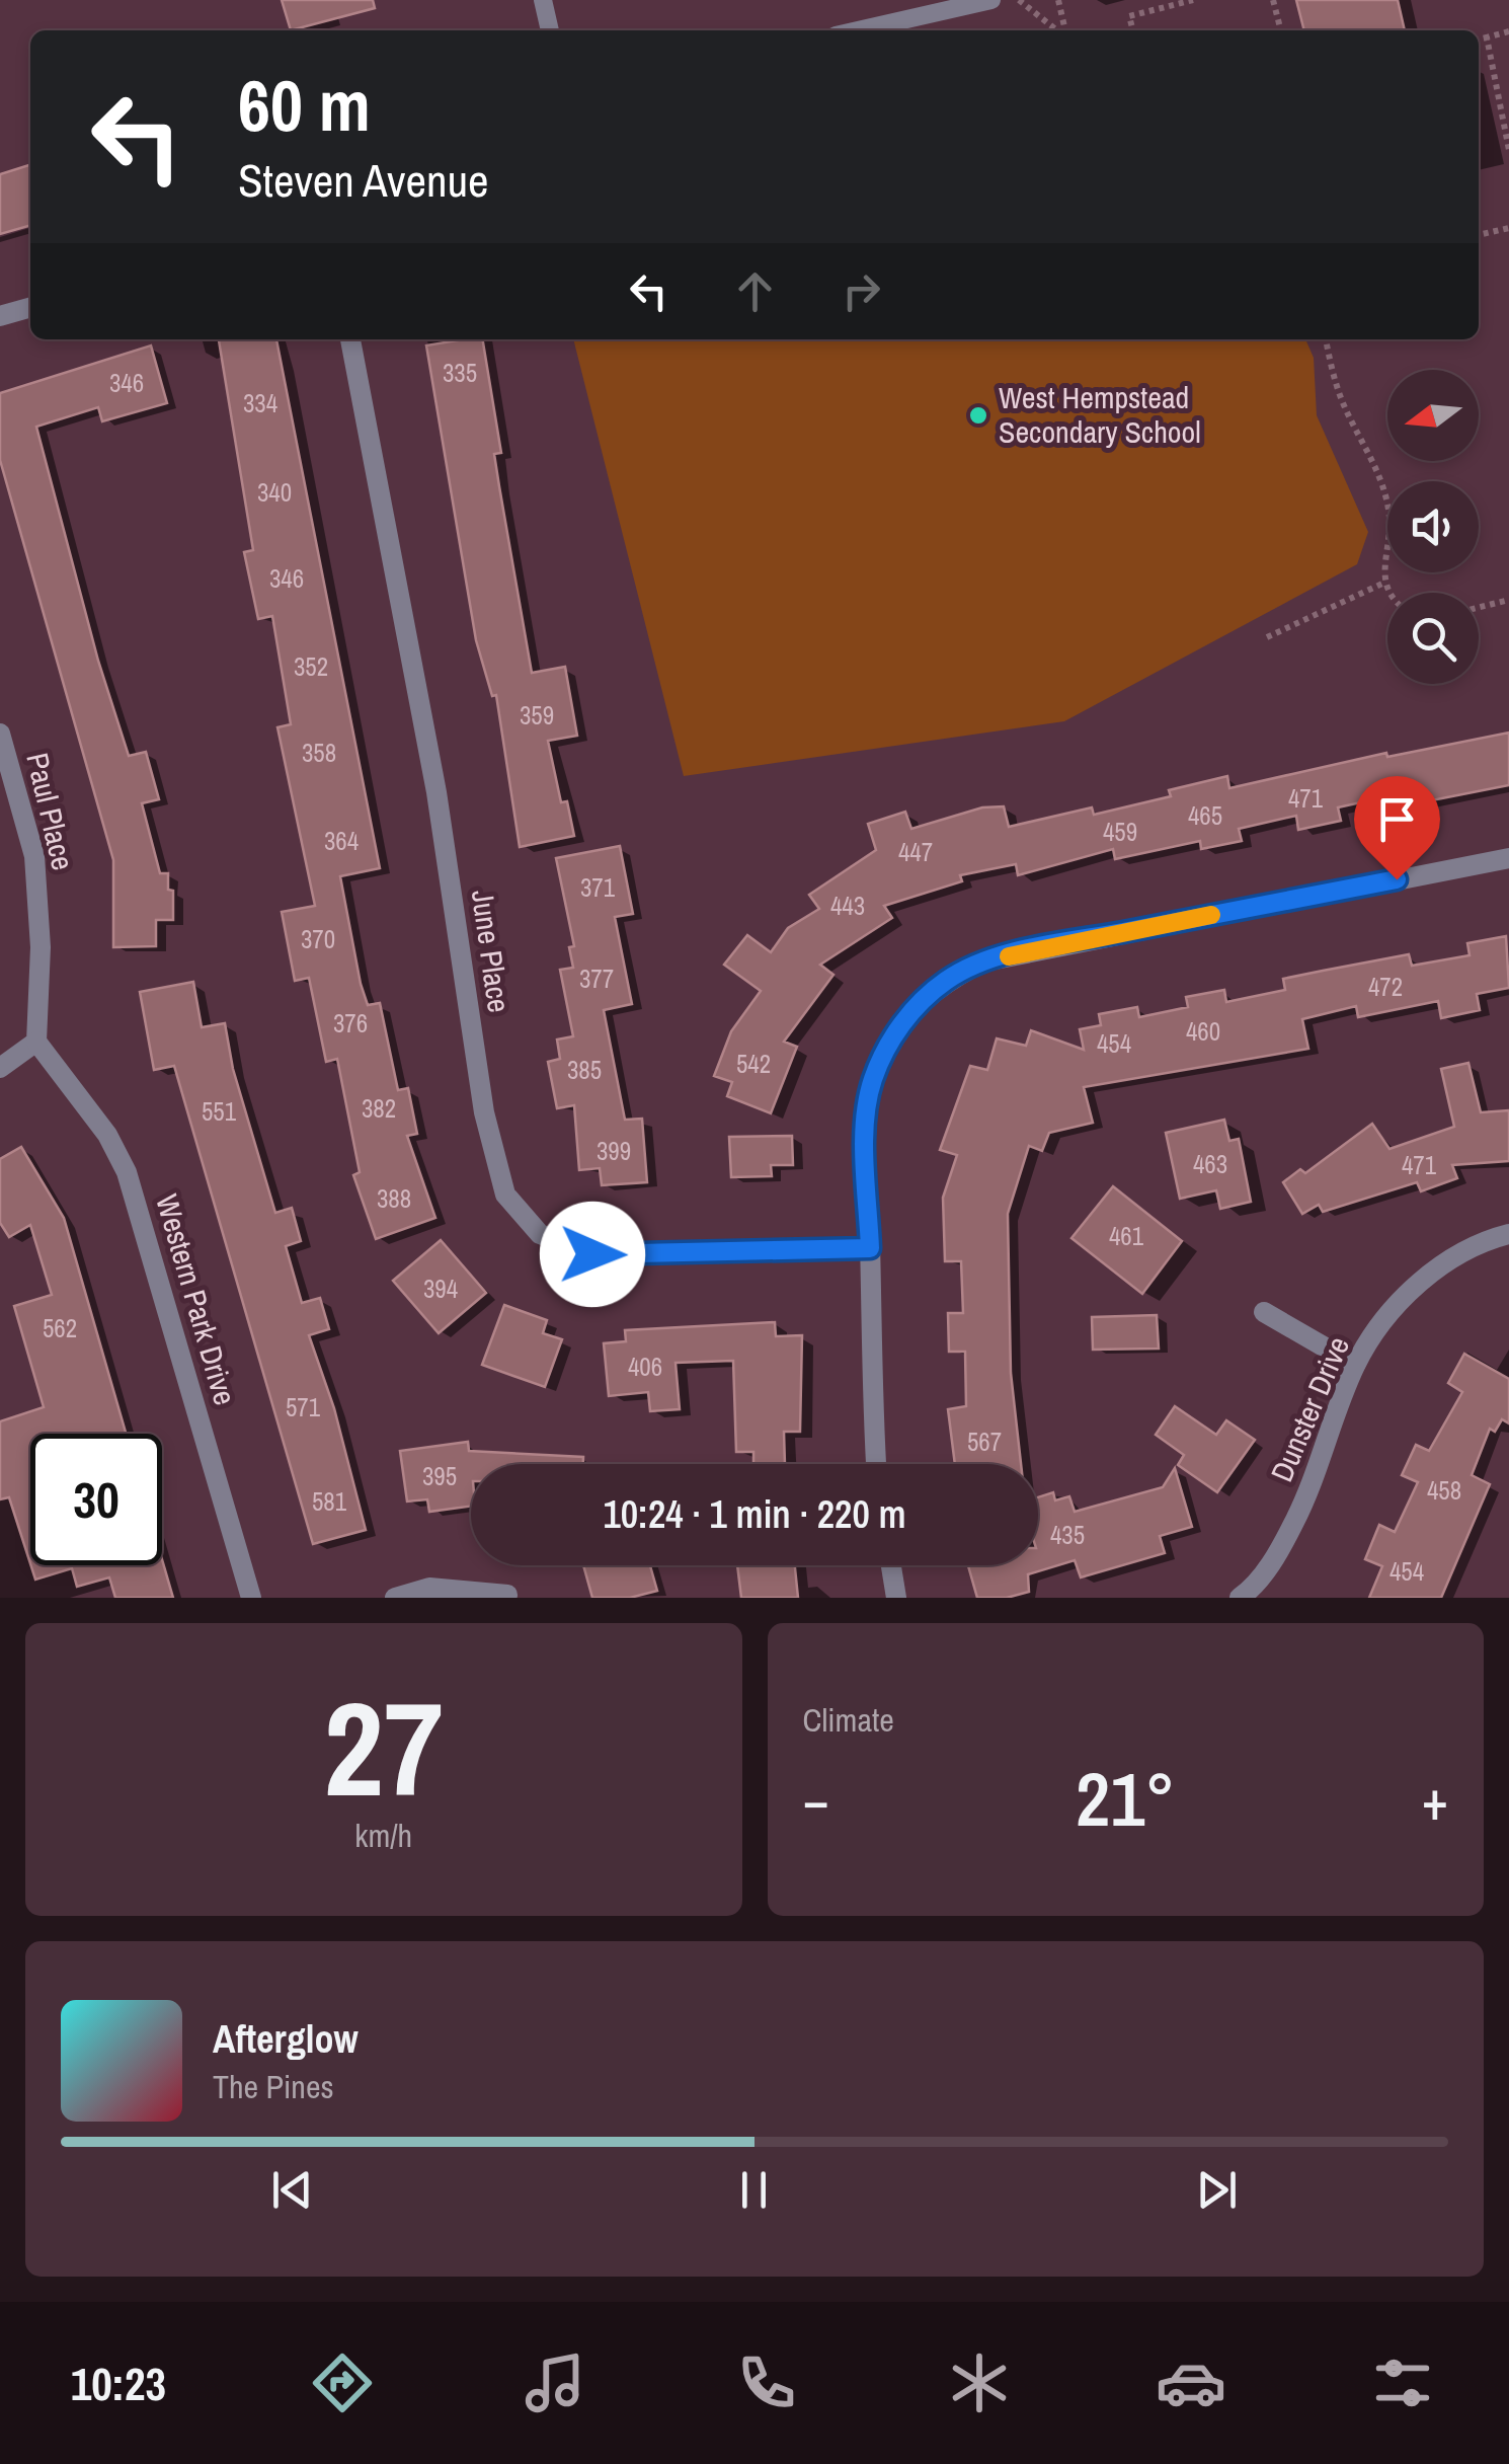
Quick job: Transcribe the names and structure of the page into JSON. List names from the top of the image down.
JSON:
{
  "streets": {
    "street": [
      "Paul Place",
      "June Place",
      "Western Park Drive",
      "Dunster Drive"
    ]
  },
  "crossings": [
    ["Paul Place", "Western Park Drive"]
  ],
  "places": ["West Hempstead Secondary School"],
  "house_numbers": [
    "335",
    "346",
    "334",
    "340",
    "346",
    "352",
    "359",
    "358",
    "471",
    "465",
    "459",
    "364",
    "447",
    "371",
    "443",
    "370",
    "377",
    "472",
    "376",
    "460",
    "454",
    "542",
    "385",
    "382",
    "551",
    "399",
    "463",
    "471",
    "388",
    "461",
    "394",
    "562",
    "406",
    "571",
    "567",
    "395",
    "458",
    "581",
    "435",
    "454"
  ],
  "north": "left",
  "page": {
    "turn": ["60 m", "Steven Avenue"],
    "limit": "30",
    "trip": "10:24 · 1 min · 220 m",
    "tile": [
      ["27", "km/h"],
      "Climate"
    ],
    "heat": ["−", "21°", "+"],
    "song": ["Afterglow", "The Pines"],
    "tabs": "10:23"
  }
}
